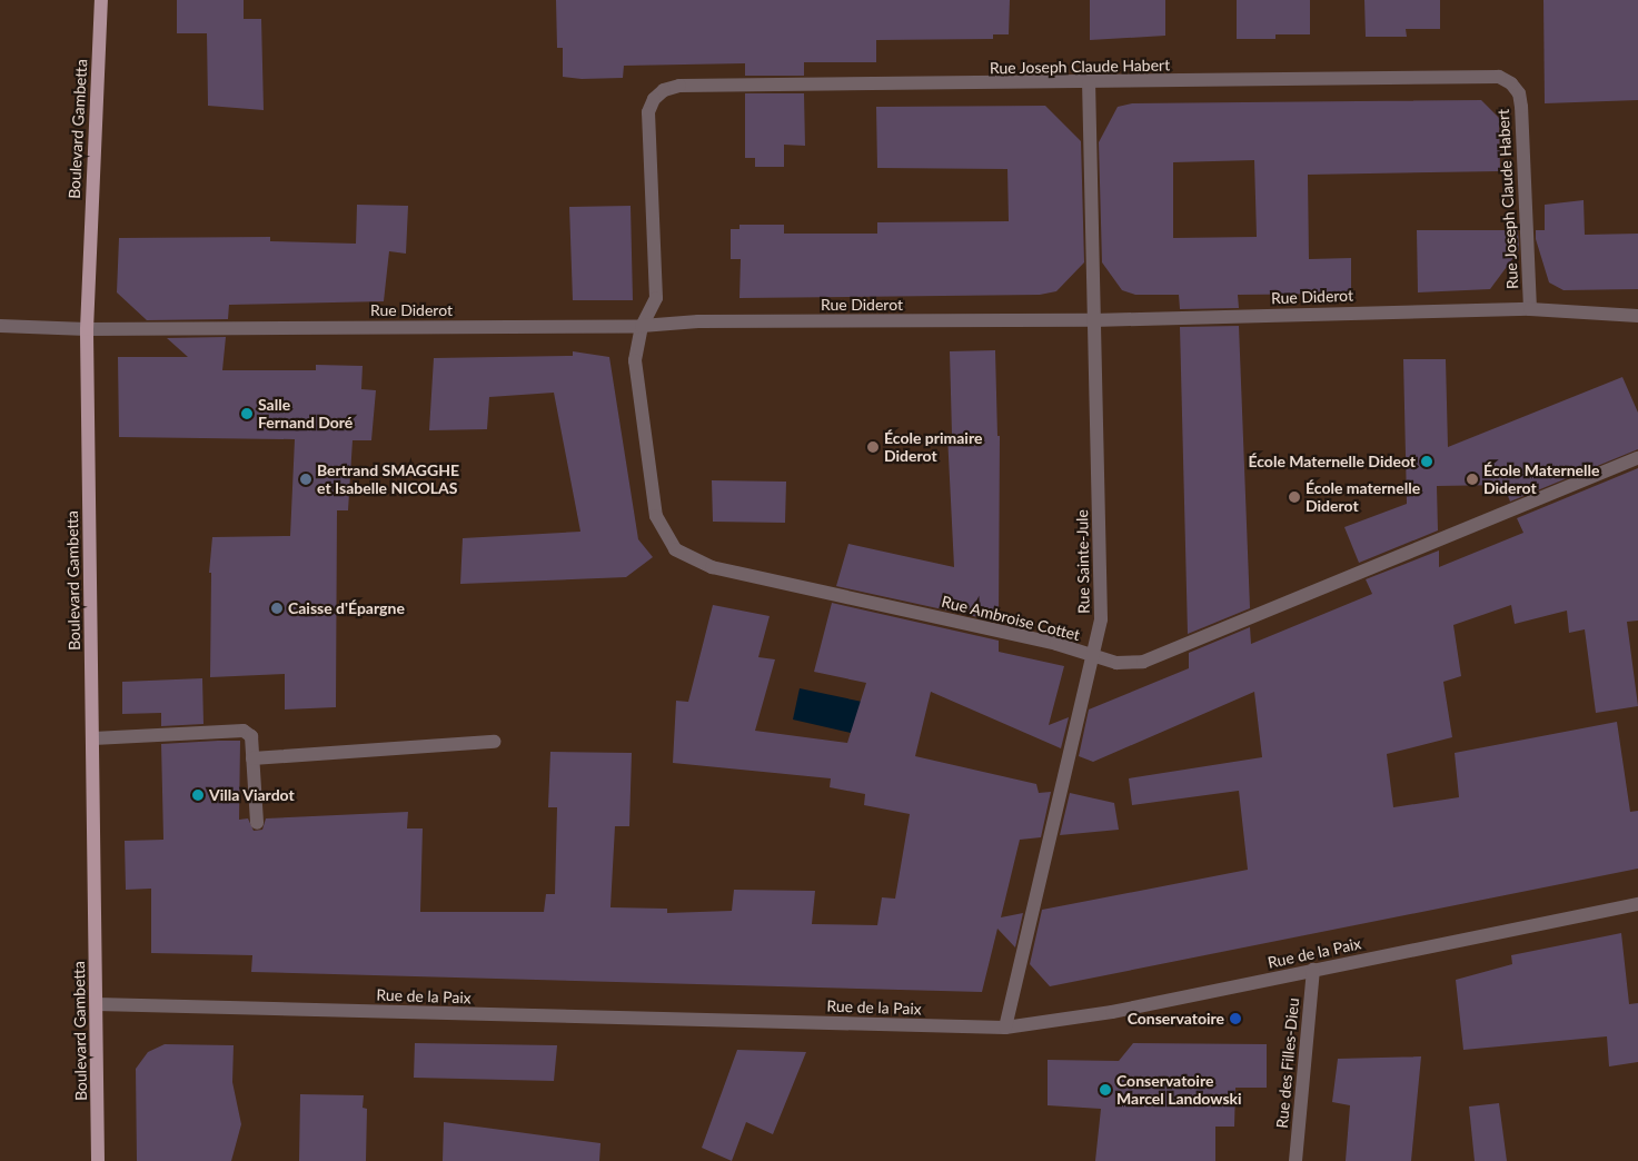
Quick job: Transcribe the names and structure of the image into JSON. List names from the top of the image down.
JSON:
{
  "streets": {
    "main road": ["Boulevard Gambetta"],
    "street": [
      "Rue Joseph Claude Habert",
      "Rue Diderot",
      "Rue Sainte-Jule",
      "Rue Ambroise Cottet",
      "Rue de la Paix",
      "Rue des Filles-Dieu"
    ]
  },
  "crossings": [
    ["Rue Joseph Claude Habert", "Rue Diderot"],
    ["Rue Joseph Claude Habert", "Rue Sainte-Jule"],
    ["Rue Joseph Claude Habert", "Rue Ambroise Cottet"],
    ["Boulevard Gambetta", "Rue Diderot"],
    ["Boulevard Gambetta", "Rue de la Paix"],
    ["Rue Diderot", "Rue Sainte-Jule"],
    ["Rue Diderot", "Rue Ambroise Cottet"],
    ["Rue Sainte-Jule", "Rue Ambroise Cottet"],
    ["Rue Sainte-Jule", "Rue de la Paix"],
    ["Rue de la Paix", "Rue des Filles-Dieu"]
  ],
  "places": [
    "Salle Fernand Doré",
    "École primaire Diderot",
    "École Maternelle Dideot",
    "Bertrand SMAGGHE et Isabelle NICOLAS",
    "École Maternelle Diderot",
    "École maternelle Diderot",
    "Caisse d'Épargne",
    "Villa Viardot",
    "Conservatoire",
    "Conservatoire Marcel Landowski"
  ]
}
